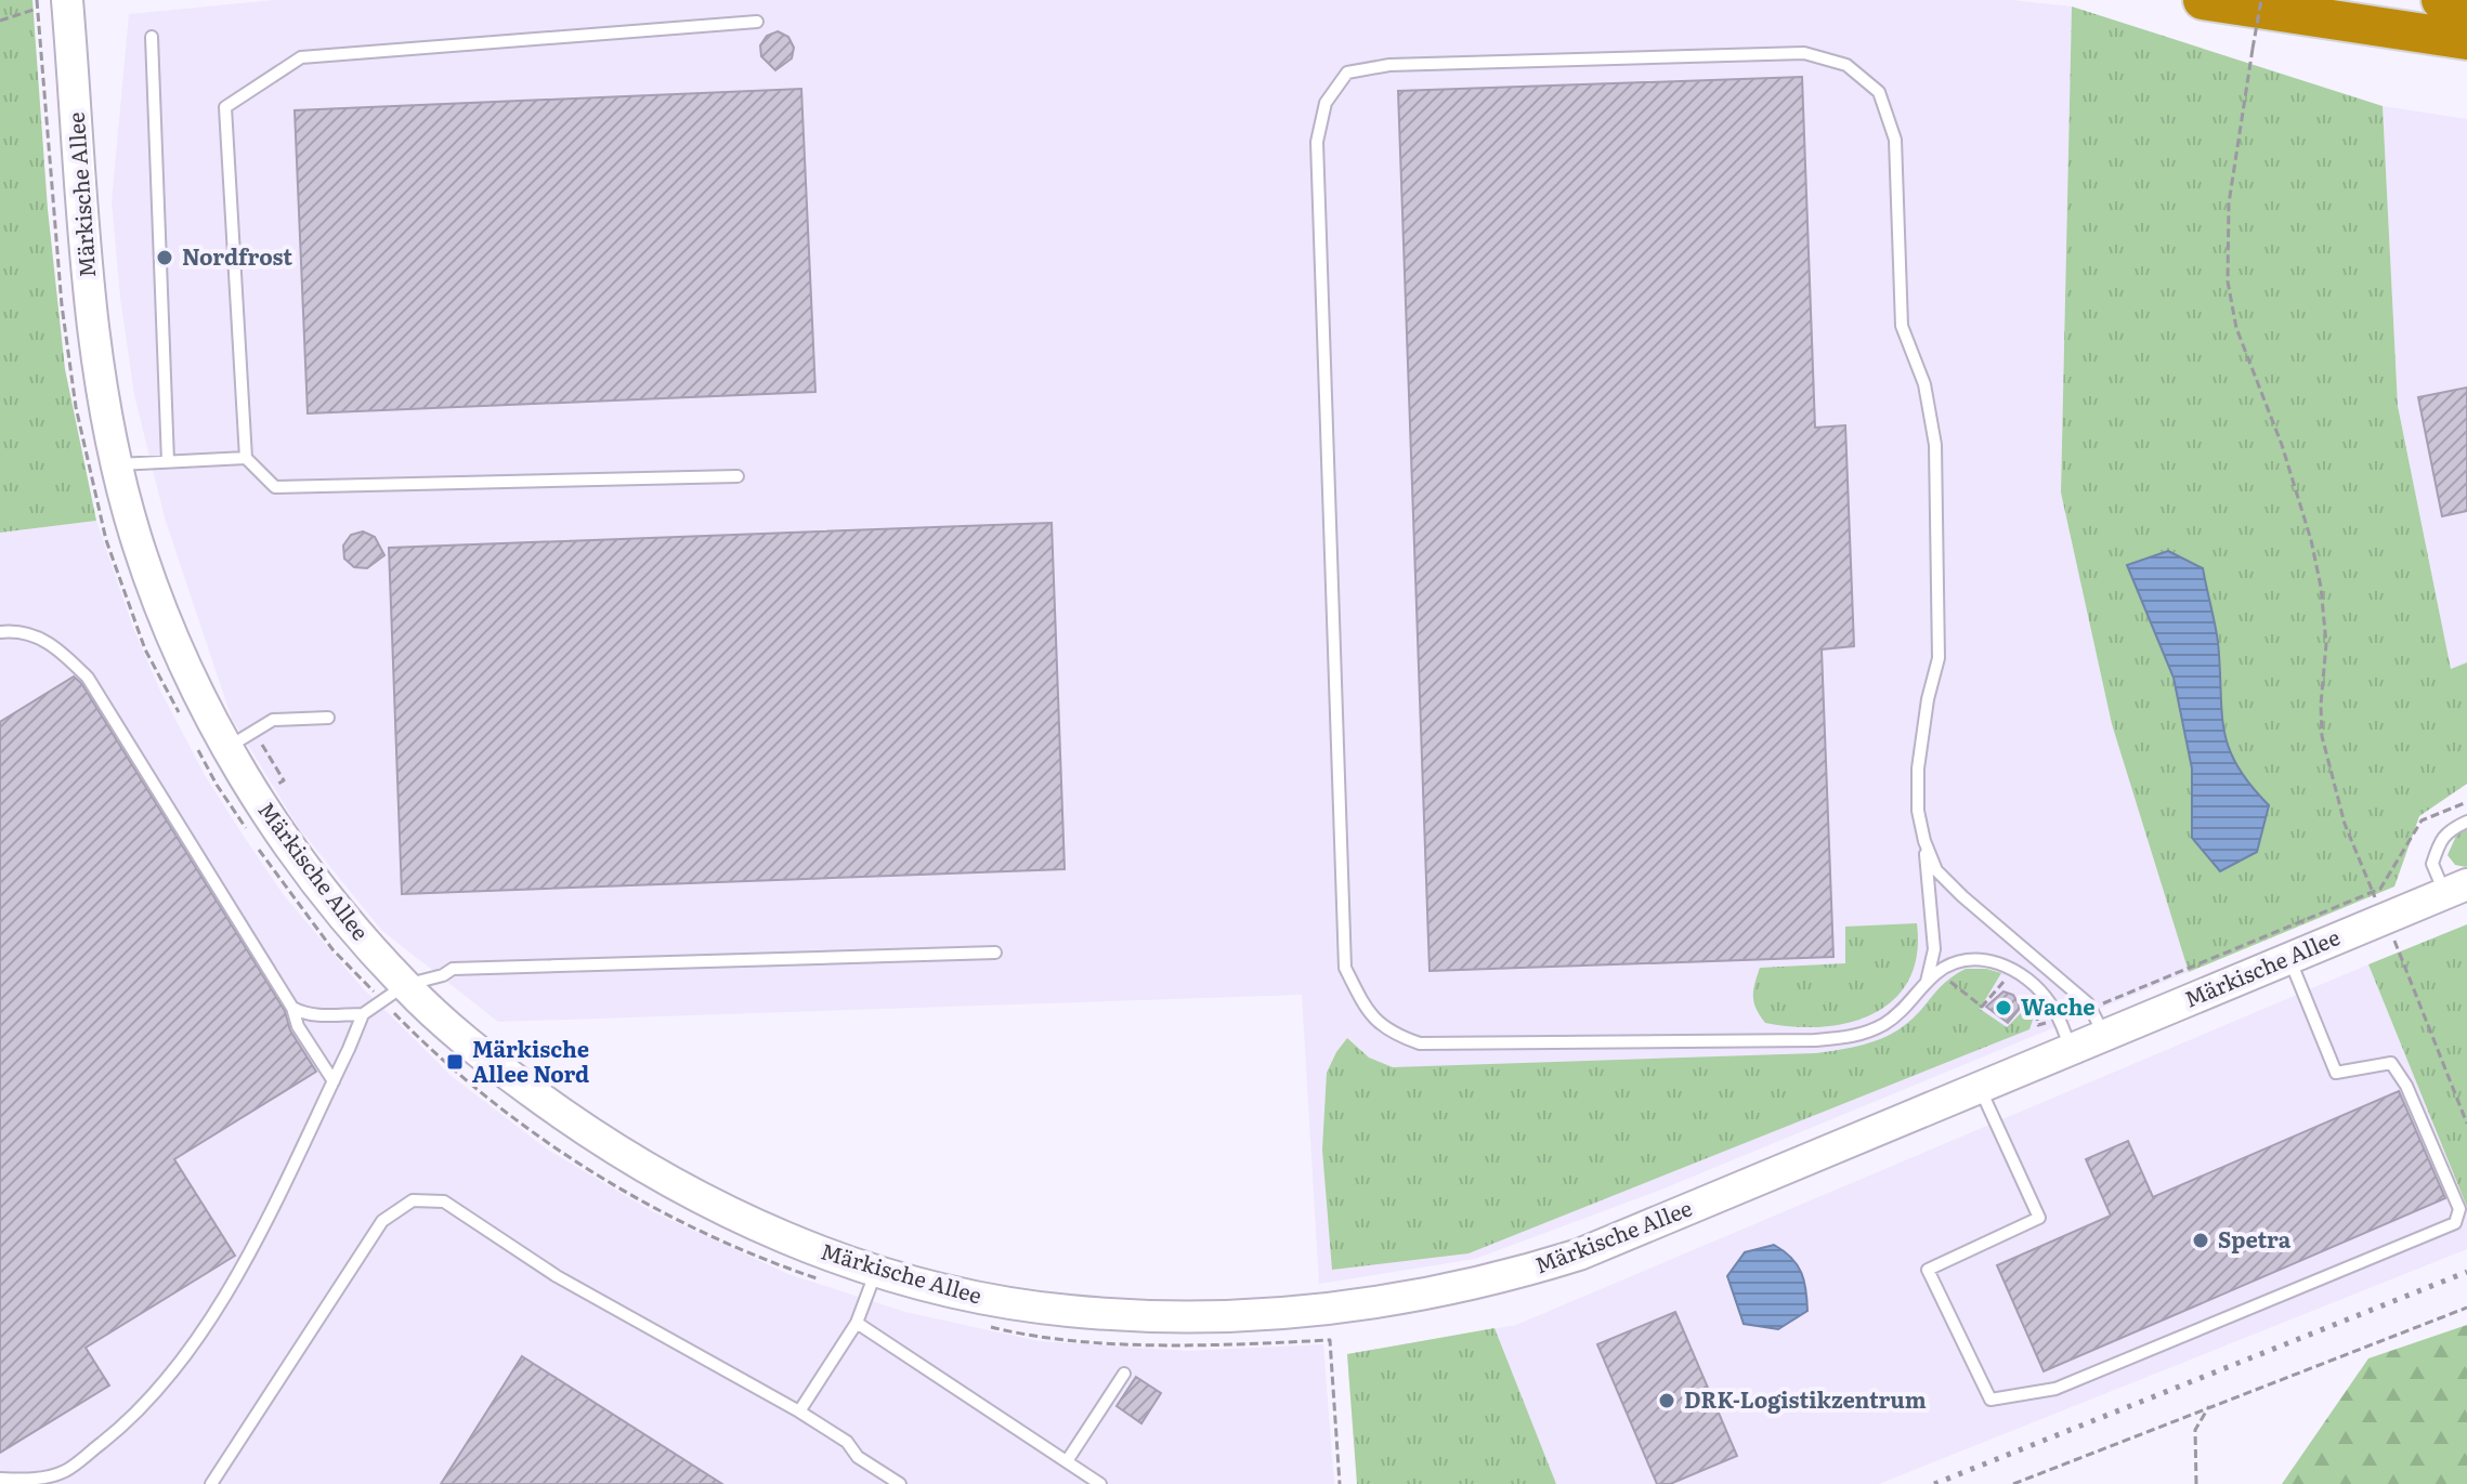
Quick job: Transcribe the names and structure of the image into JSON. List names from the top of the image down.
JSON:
{
  "streets": {
    "street": ["Märkische Allee"]
  },
  "places": {
    "other": [
      "Nordfrost",
      "Wache",
      "Spetra",
      "DRK-Logistikzentrum"
    ],
    "transit": ["Märkische Allee Nord"]
  }
}
